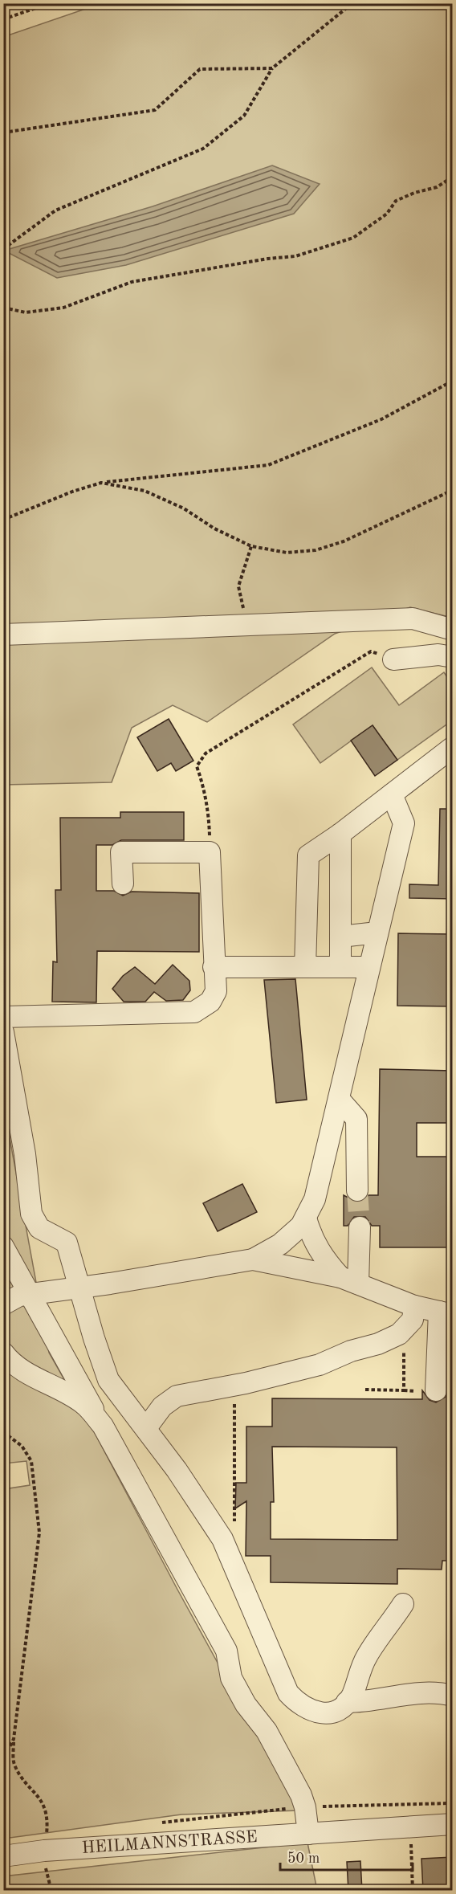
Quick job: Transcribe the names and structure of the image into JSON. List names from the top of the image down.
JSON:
{
  "streets": {
    "street": ["HEILMANNSTRASSE"]
  },
  "scale_bar": "50 m"
}
